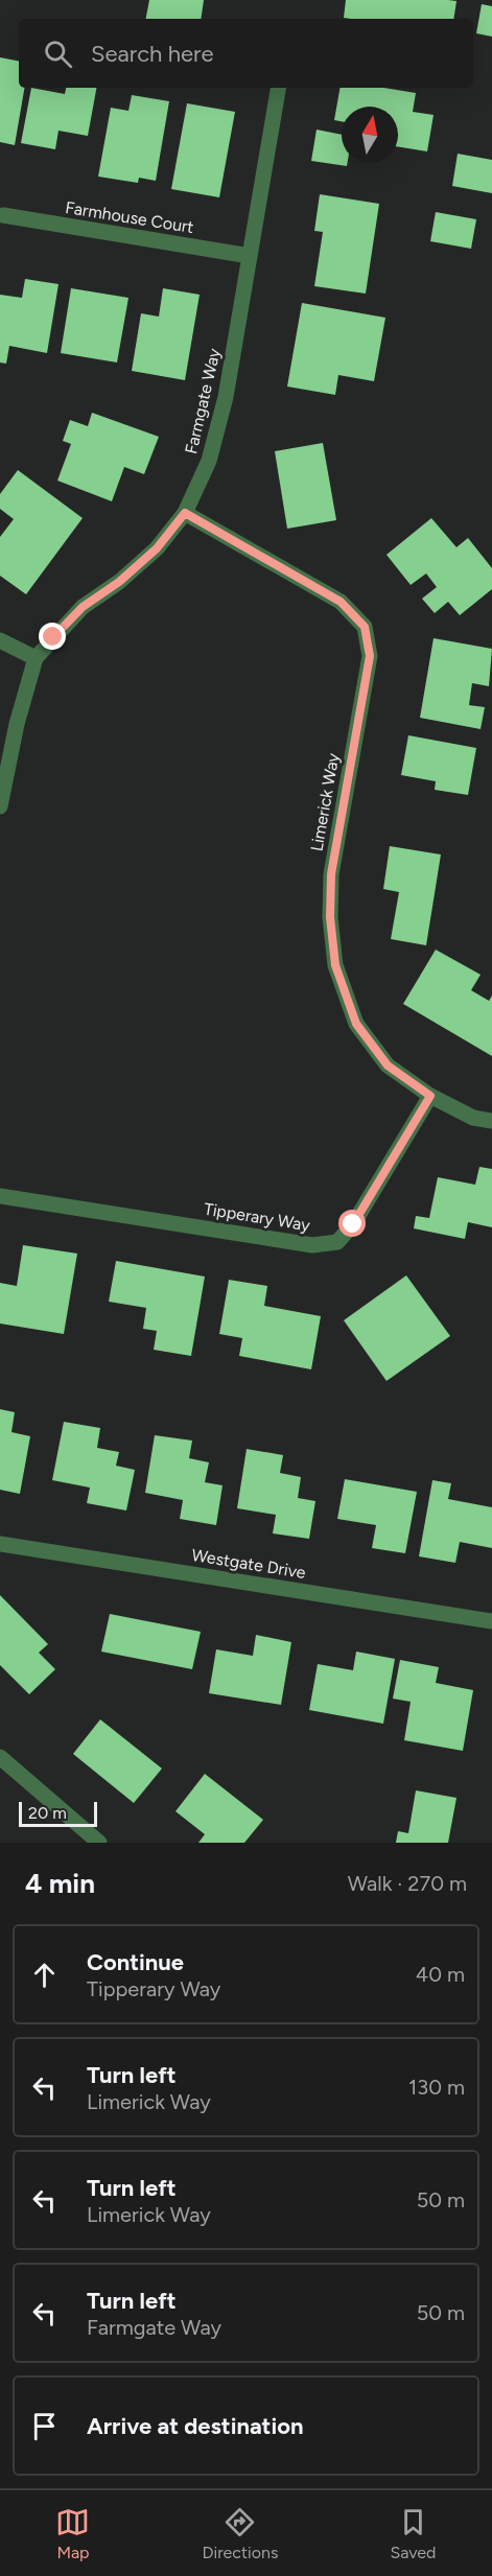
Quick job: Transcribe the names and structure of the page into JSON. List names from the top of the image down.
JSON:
{
  "streets": {
    "street": [
      "Farmhouse Court",
      "Farmgate Way",
      "Limerick Way",
      "Tipperary Way",
      "Westgate Drive"
    ]
  },
  "crossings": [
    ["Farmhouse Court", "Farmgate Way"],
    ["Farmgate Way", "Limerick Way"],
    ["Limerick Way", "Tipperary Way"]
  ],
  "scale_bar": "20 m",
  "north": "top",
  "page": {
    "search": "Search here",
    "scale": "20 m",
    "heading": ["4 min", "Walk · 270 m"],
    "list": [
      ["Continue", "Tipperary Way", "40 m"],
      ["Turn left", "Limerick Way", "130 m"],
      ["Turn left", "Limerick Way", "50 m"],
      ["Turn left", "Farmgate Way", "50 m"],
      "Arrive at destination"
    ],
    "nav": ["Map", "Directions", "Saved"]
  }
}
